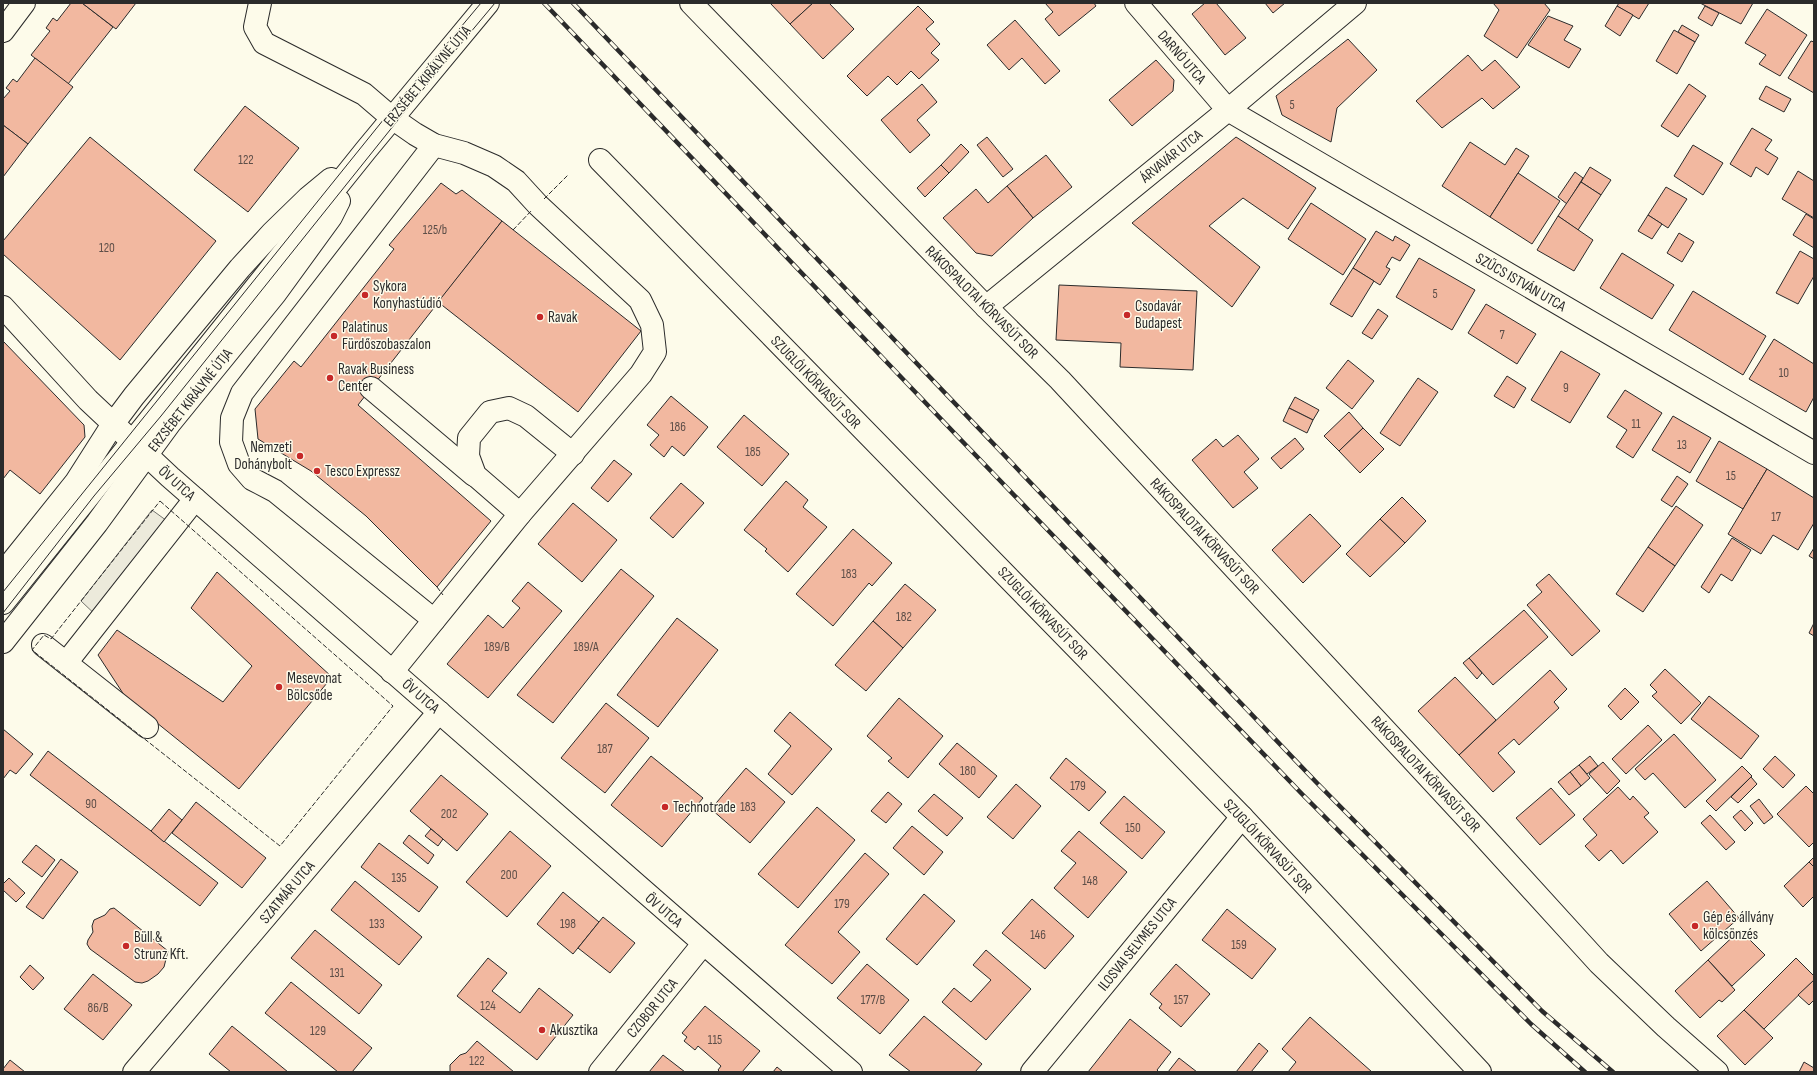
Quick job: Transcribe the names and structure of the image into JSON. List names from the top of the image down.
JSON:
{
  "streets": {
    "street": [
      "DARNÓ UTCA",
      "ERZSÉBET KIRÁLYNÉ ÚTJA",
      "ÁRVAVÁR UTCA",
      "SZŰCS ISTVÁN UTCA",
      "RÁKOSPALOTAI KÖRVASÚT SOR",
      "SZUGLÓI KÖRVASÚT SOR",
      "ÖV UTCA",
      "SZATMÁR UTCA",
      "ILOSVAI SELYMES UTCA",
      "CZOBOR UTCA"
    ]
  },
  "crossings": [
    ["DARNÓ UTCA", "ÁRVAVÁR UTCA"],
    ["DARNÓ UTCA", "SZŰCS ISTVÁN UTCA"],
    ["ERZSÉBET KIRÁLYNÉ ÚTJA", "ÖV UTCA"],
    ["ÁRVAVÁR UTCA", "SZŰCS ISTVÁN UTCA"],
    ["ÁRVAVÁR UTCA", "RÁKOSPALOTAI KÖRVASÚT SOR"],
    ["SZUGLÓI KÖRVASÚT SOR", "ILOSVAI SELYMES UTCA"],
    ["ÖV UTCA", "SZATMÁR UTCA"],
    ["ÖV UTCA", "CZOBOR UTCA"]
  ],
  "places": [
    "Sykora Konyhastúdió",
    "Csodavár Budapest",
    "Ravak",
    "Palatinus Fürdőszobaszalon",
    "Ravak Business Center",
    "Nemzeti Dohánybolt",
    "Tesco Expressz",
    "Mesevonat Bölcsőde",
    "Technotrade",
    "Gép és állvány kölcsönzés",
    "Büll & Strunz Kft.",
    "Akusztika"
  ],
  "house_numbers": [
    "5",
    "122",
    "125/b",
    "120",
    "5",
    "7",
    "10",
    "9",
    "11",
    "186",
    "13",
    "185",
    "15",
    "17",
    "183",
    "182",
    "189/B",
    "189/A",
    "187",
    "180",
    "179",
    "90",
    "183",
    "202",
    "150",
    "200",
    "135",
    "148",
    "179",
    "133",
    "198",
    "146",
    "159",
    "131",
    "177/B",
    "157",
    "124",
    "86/B",
    "129",
    "115",
    "122"
  ]
}
